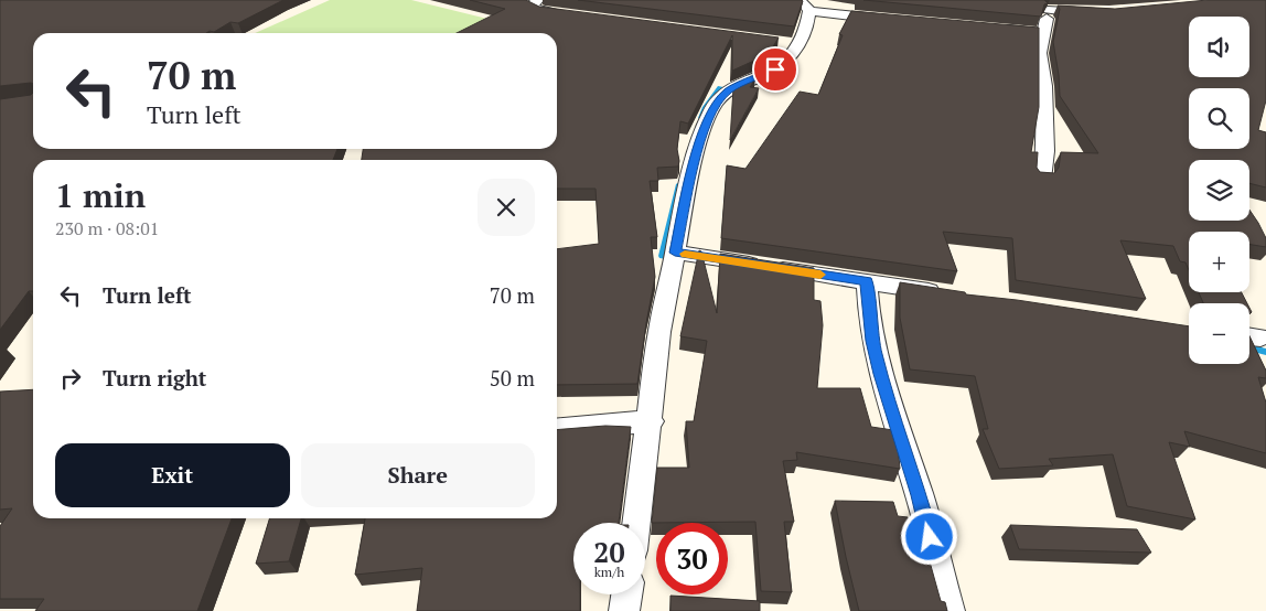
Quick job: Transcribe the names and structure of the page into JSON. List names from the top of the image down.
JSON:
{
  "page": {
    "map_buttons": ["+", "−"],
    "turn": ["70 m", "Turn left"],
    "heading": ["1 min", "230 m · 08:01"],
    "list": [
      {
        "name": "Turn left",
        "value": "70 m"
      },
      {
        "name": "Turn right",
        "value": "50 m"
      }
    ],
    "buttons": ["Exit", "Share"],
    "speed": "20 km/h",
    "limit": "30"
  }
}
